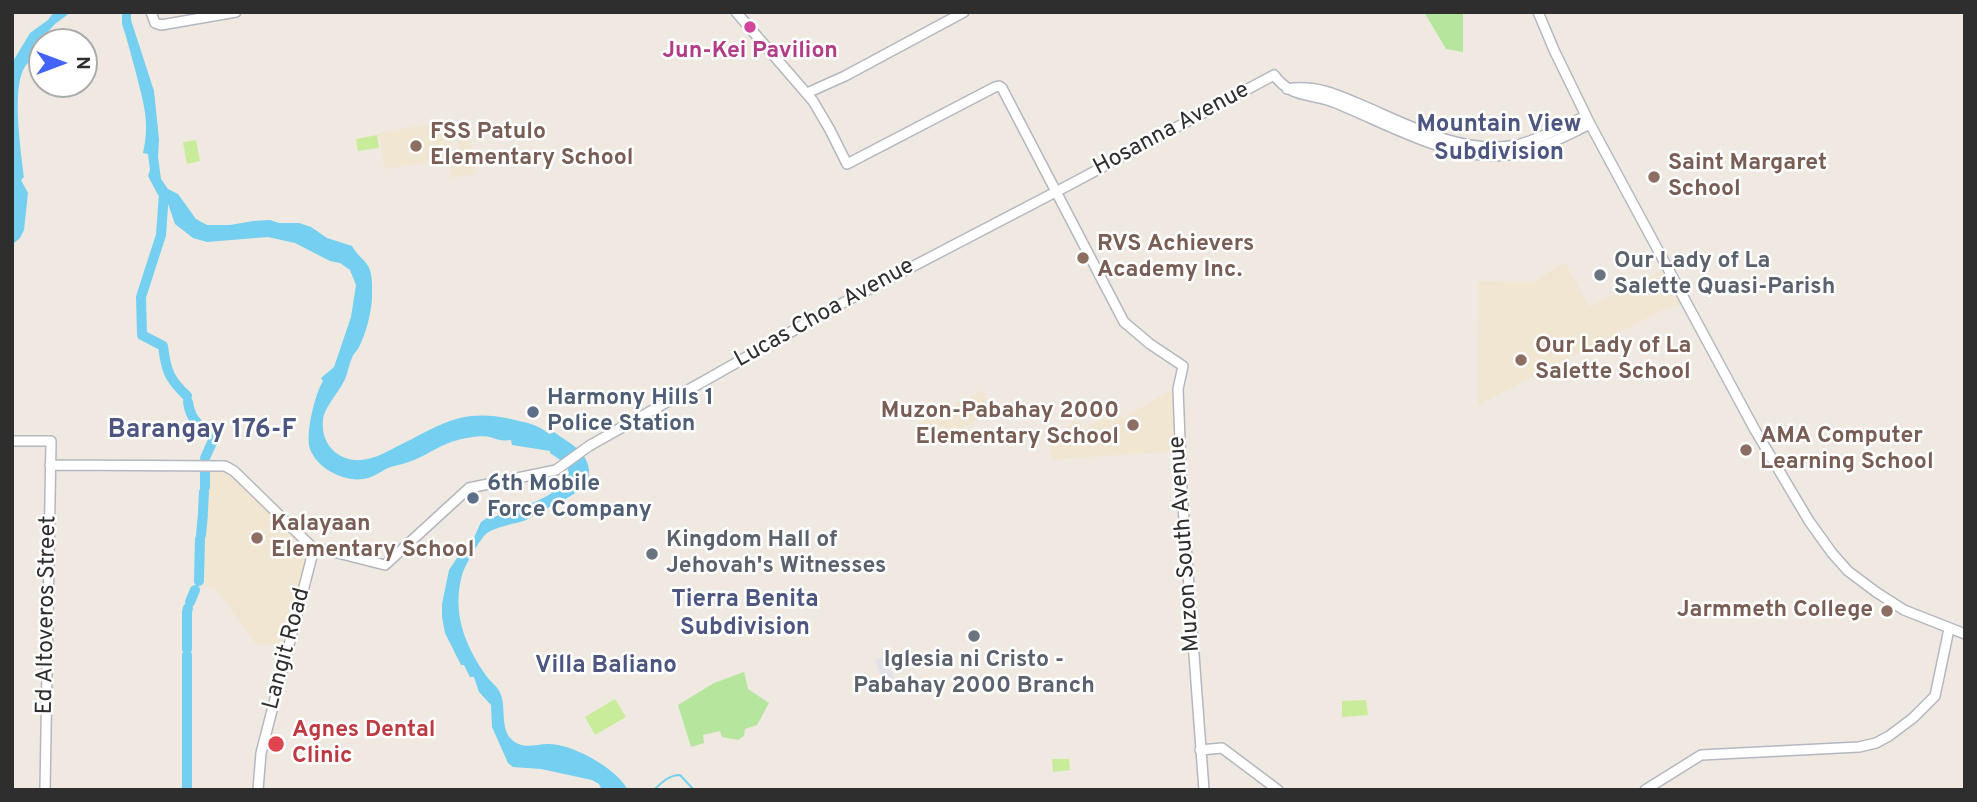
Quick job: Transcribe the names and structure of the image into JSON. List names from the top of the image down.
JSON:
{
  "streets": {
    "street": [
      "Hosanna Avenue",
      "Lucas Choa Avenue",
      "Muzon South Avenue",
      "Ed Altoveros Street",
      "Langit Road"
    ]
  },
  "crossings": [
    ["Hosanna Avenue", "Lucas Choa Avenue"],
    ["Lucas Choa Avenue", "Muzon South Avenue"],
    ["Lucas Choa Avenue", "Langit Road"]
  ],
  "districts": [
    "Mountain View Subdivision",
    "Barangay 176-F",
    "Tierra Benita Subdivision",
    "Villa Baliano"
  ],
  "places": [
    "Jun-Kei Pavilion",
    "FSS Patulo Elementary School",
    "Saint Margaret School",
    "RVS Achievers Academy Inc.",
    "Our Lady of La Salette Quasi-Parish",
    "Our Lady of La Salette School",
    "Harmony Hills 1 Police Station",
    "Muzon-Pabahay 2000 Elementary School",
    "AMA Computer Learning School",
    "6th Mobile Force Company",
    "Kalayaan Elementary School",
    "Kingdom Hall of Jehovah's Witnesses",
    "Jarmmeth College",
    "Iglesia ni Cristo - Pabahay 2000 Branch",
    "Agnes Dental Clinic"
  ],
  "north": "right"
}
